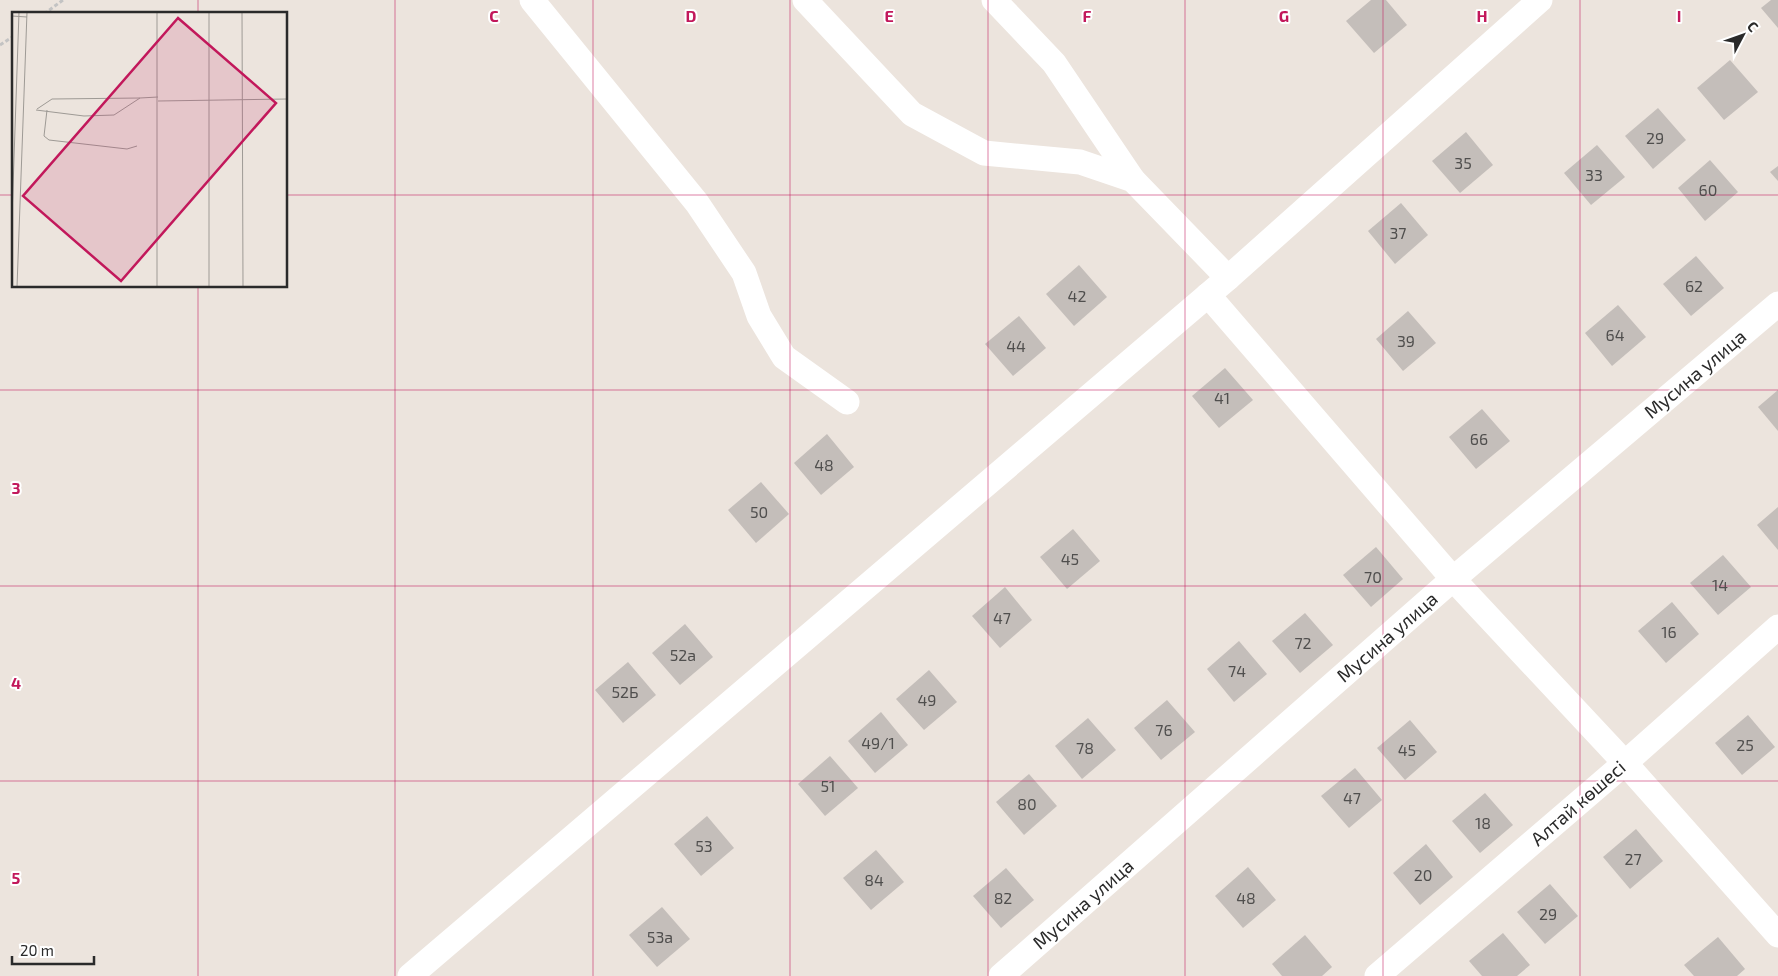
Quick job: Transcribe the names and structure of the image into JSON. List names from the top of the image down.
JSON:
{
  "streets": {
    "street": ["Мусина улица", "Алтай көшесі"]
  },
  "house_numbers": [
    "29",
    "35",
    "33",
    "60",
    "37",
    "62",
    "42",
    "64",
    "39",
    "44",
    "41",
    "66",
    "48",
    "50",
    "45",
    "70",
    "14",
    "47",
    "16",
    "72",
    "52а",
    "74",
    "52Б",
    "49",
    "76",
    "49/1",
    "25",
    "78",
    "45",
    "51",
    "47",
    "80",
    "18",
    "53",
    "27",
    "20",
    "84",
    "82",
    "48",
    "29",
    "53а"
  ],
  "scale_bar": "20 m",
  "north": "top right",
  "grid": {
    "columns": [
      "C",
      "D",
      "E",
      "F",
      "G",
      "H",
      "I"
    ],
    "rows": ["3", "4", "5"]
  }
}
